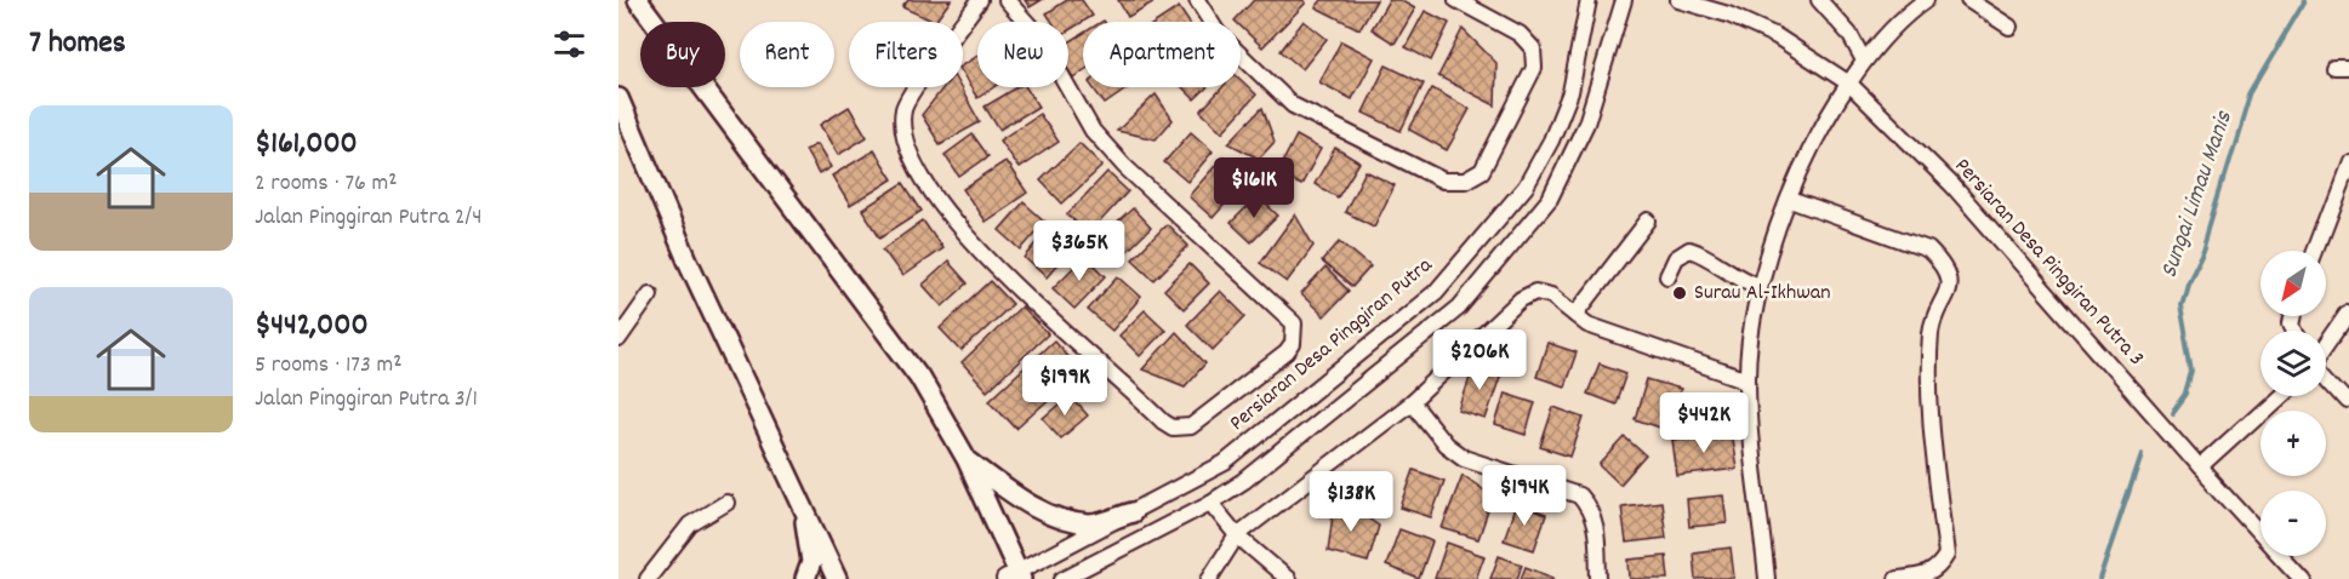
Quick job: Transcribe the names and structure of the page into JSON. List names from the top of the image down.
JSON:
{
  "streets": {
    "street": ["Persiaran Desa Pinggiran Putra 3", "Persiaran Desa Pinggiran Putra"]
  },
  "water": ["Sungai Limau Manis"],
  "places": ["Surau Al-Ikhwan"],
  "north": "bottom left",
  "page": {
    "heading": "7 homes",
    "chip": [
      "Buy",
      "Rent",
      "Filters",
      "New",
      "Apartment"
    ],
    "list": [
      {
        "name": "$161,000",
        "note": "2 rooms · 76 m² · Jalan Pinggiran Putra 2/4"
      },
      {
        "name": "$442,000",
        "note": "5 rooms · 173 m² · Jalan Pinggiran Putra 3/1"
      }
    ],
    "price": [
      "$161K",
      "$365K",
      "$206K",
      "$199K",
      "$442K",
      "$194K",
      "$138K"
    ],
    "map_buttons": ["+", "−"]
  }
}
